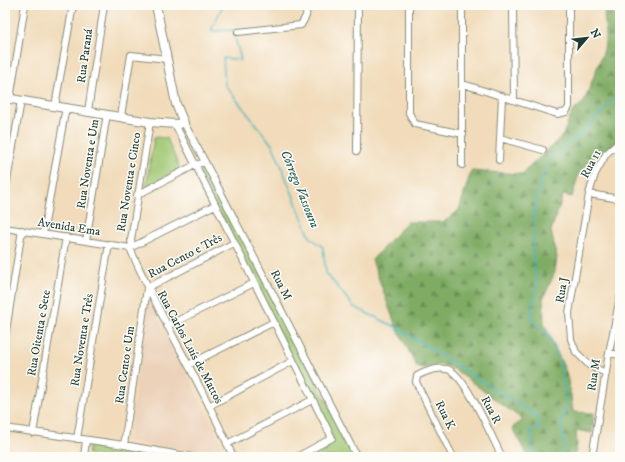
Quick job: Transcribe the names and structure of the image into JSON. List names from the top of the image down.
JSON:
{
  "streets": {
    "street": [
      "Rua Paraná",
      "Rua Noventa e Um",
      "Rua 11",
      "Rua Noventa e Cinco",
      "Avenida Ema",
      "Rua Cento e Três",
      "Rua M",
      "Rua J",
      "Rua Oitenta e Sete",
      "Rua Noventa e Três",
      "Rua Carlos Luís de Mattos",
      "Rua Cento e Um",
      "Rua R",
      "Rua K"
    ]
  },
  "crossings": [
    ["Rua Noventa e Um", "Avenida Ema"],
    ["Rua 11", "Rua J"],
    ["Rua Noventa e Cinco", "Avenida Ema"],
    ["Rua Noventa e Cinco", "Rua Carlos Luís de Mattos"],
    ["Avenida Ema", "Rua Oitenta e Sete"],
    ["Avenida Ema", "Rua Noventa e Três"],
    ["Avenida Ema", "Rua Carlos Luís de Mattos"],
    ["Rua Cento e Três", "Rua M"],
    ["Rua Cento e Três", "Rua Carlos Luís de Mattos"],
    ["Rua Cento e Três", "Rua Cento e Um"],
    ["Rua M", "Rua J"],
    ["Rua Carlos Luís de Mattos", "Rua Cento e Um"],
    ["Rua R", "Rua K"]
  ],
  "water": ["Córrego Vassoura"],
  "north": "top right"
}
